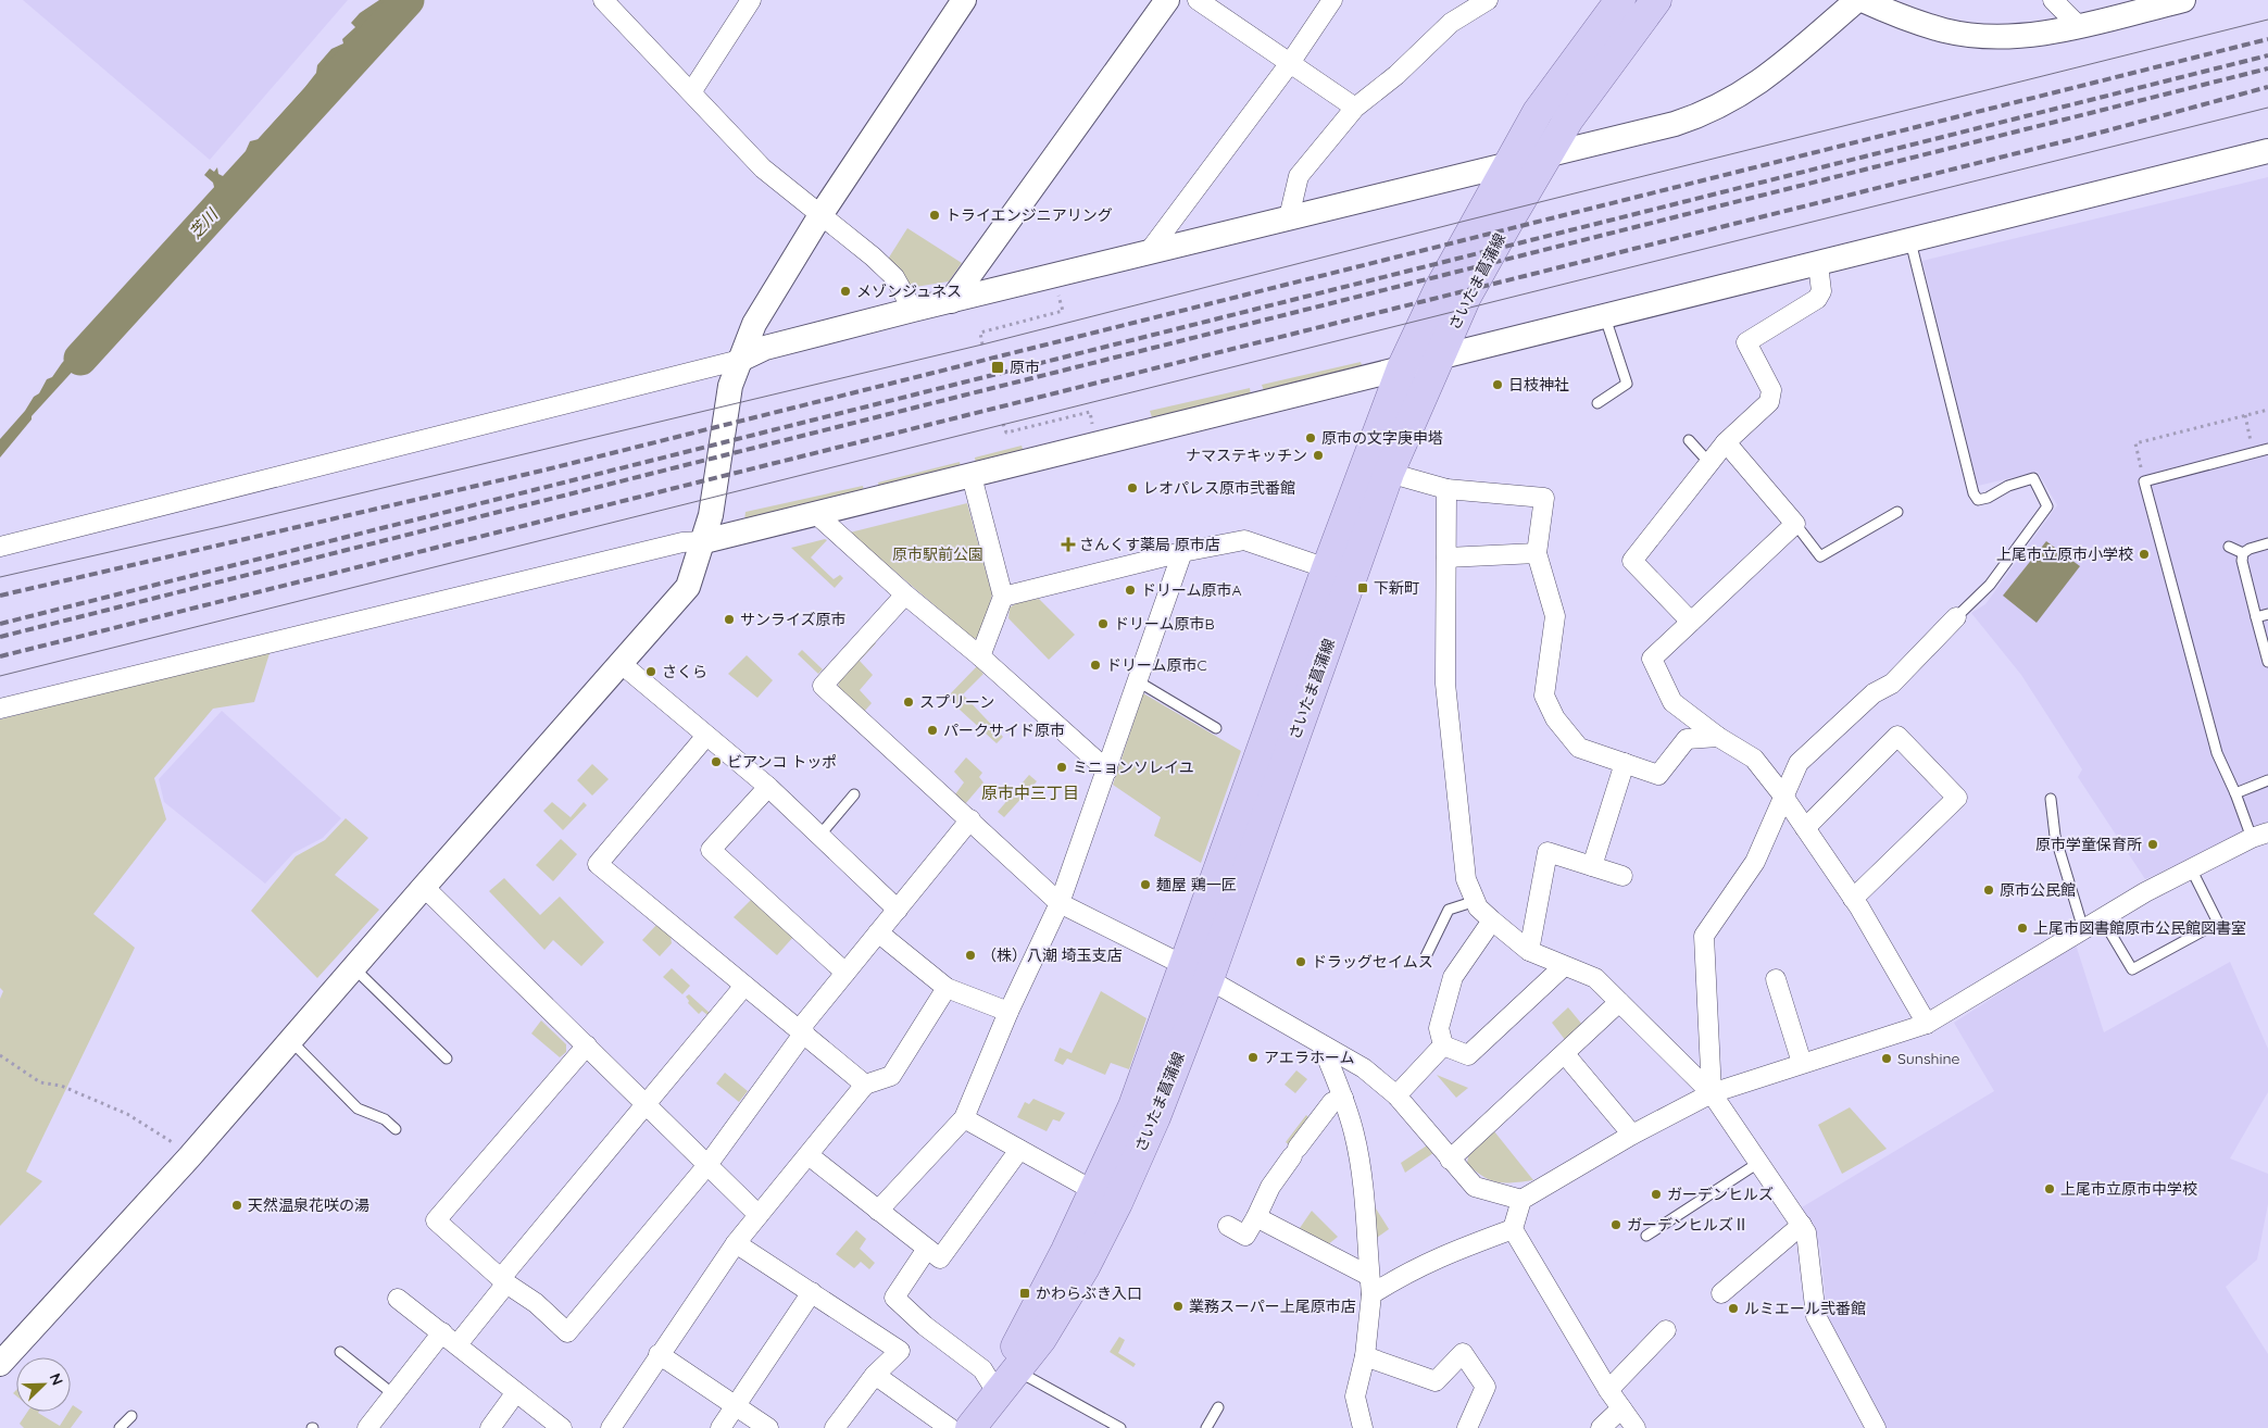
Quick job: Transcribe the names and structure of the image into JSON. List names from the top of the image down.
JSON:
{
  "streets": {
    "main road": ["さいたま菖蒲線"]
  },
  "districts": ["原市中三丁目"],
  "water": ["芝川"],
  "parks": ["原市駅前公園"],
  "places": {
    "other": [
      "トライエンジニアリング",
      "メゾンジュネス",
      "日枝神社",
      "原市の文字庚申塔",
      "ナマステキッチン",
      "レオパレス原市弐番館",
      "上尾市立原市小学校",
      "ドリーム原市A",
      "サンライズ原市",
      "ドリーム原市B",
      "ドリーム原市C",
      "さくら",
      "スプリーン",
      "パークサイド原市",
      "ビアンコ トッポ",
      "ミニョンソレイユ",
      "原市学童保育所",
      "麺屋 鶏一匠",
      "原市公民館",
      "上尾市図書館原市公民館図書室",
      "（株）八潮 埼玉支店",
      "ドラッグセイムス",
      "アエラホーム",
      "Sunshine",
      "上尾市立原市中学校",
      "ガーデンヒルズ",
      "天然温泉花咲の湯",
      "ガーデンヒルズⅡ",
      "業務スーパー上尾原市店",
      "ルミエール弐番館"
    ],
    "transit": ["原市", "下新町", "かわらぶき入口"],
    "health": ["さんくす薬局 原市店"]
  },
  "north": "top right"
}
